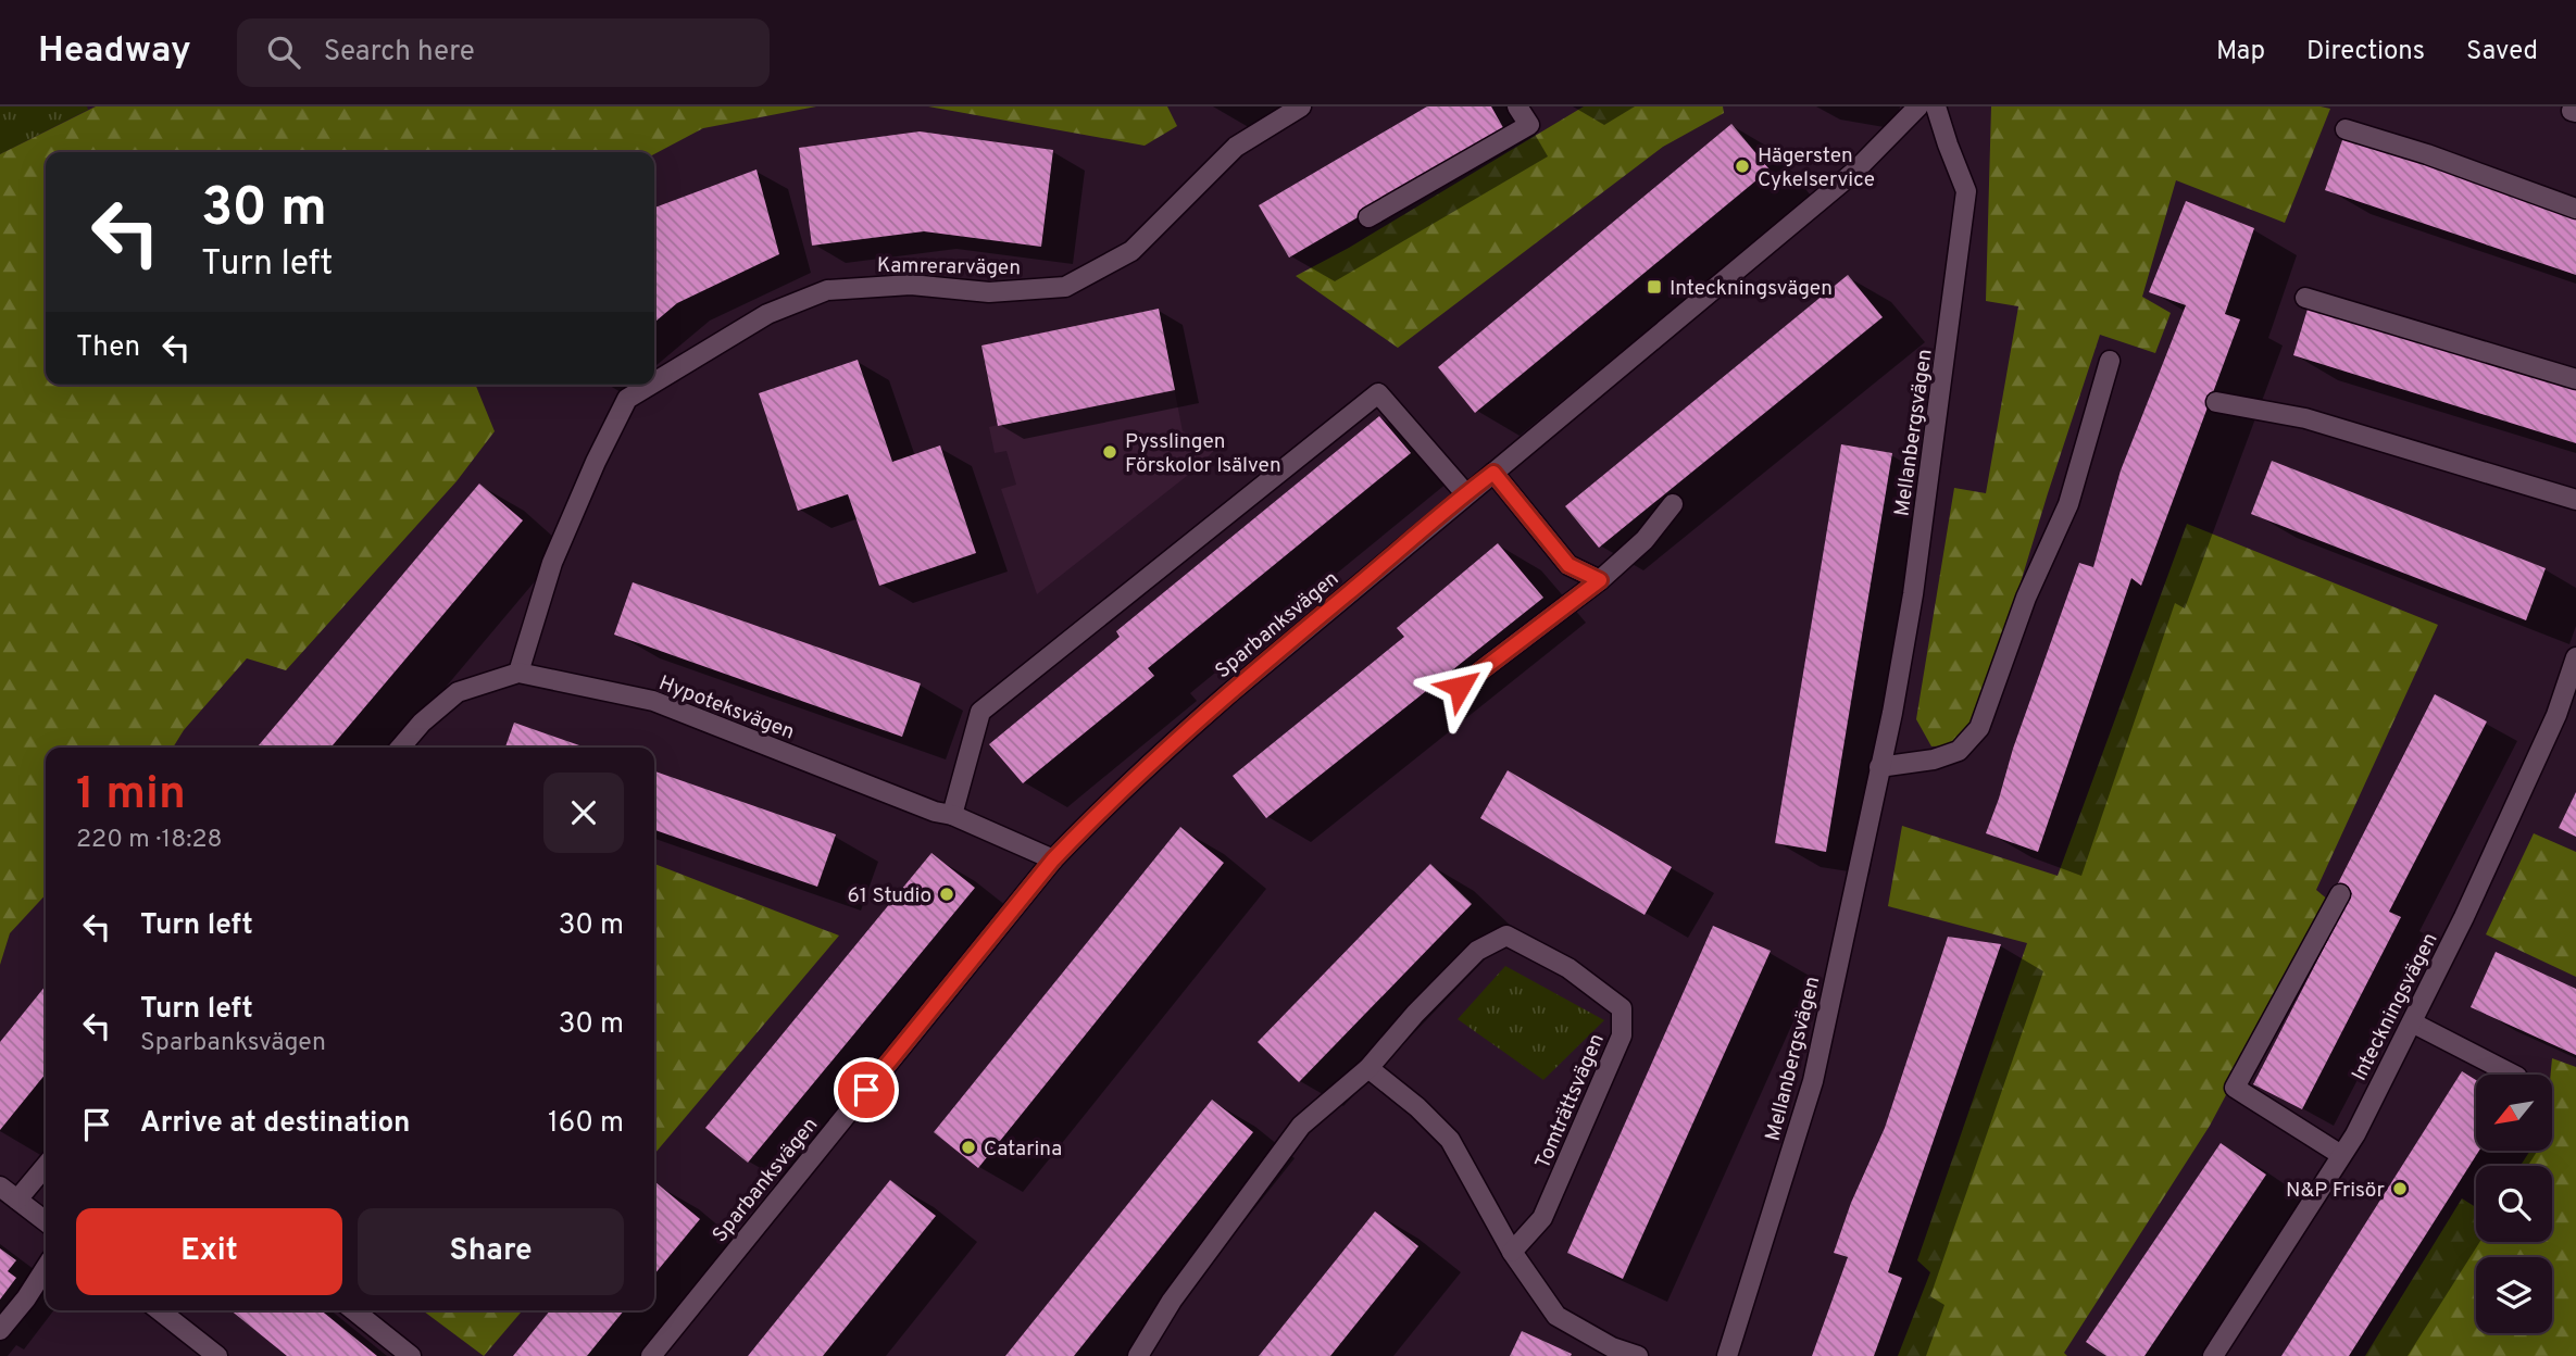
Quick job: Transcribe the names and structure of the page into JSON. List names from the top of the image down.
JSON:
{
  "streets": {
    "street": [
      "Kamrerarvägen",
      "Mellanbergsvägen",
      "Sparbanksvägen",
      "Hypoteksvägen",
      "Inteckningsvägen",
      "Tomträttsvägen"
    ]
  },
  "crossings": [
    ["Kamrerarvägen", "Hypoteksvägen"],
    ["Sparbanksvägen", "Hypoteksvägen"]
  ],
  "places": {
    "other": [
      "Hägersten Cykelservice",
      "Pysslingen Förskolor Isälven",
      "61 Studio",
      "Catarina",
      "N&P Frisör"
    ],
    "transit": ["Inteckningsvägen"]
  },
  "north": "bottom left",
  "page": {
    "header": "Headway",
    "search": "Search here",
    "nav": ["Map", "Directions", "Saved"],
    "turn": ["30 m", "Turn left"],
    "then": "Then",
    "heading": ["1 min", "220 m · 18:28"],
    "list": [
      {
        "name": "Turn left",
        "value": "30 m"
      },
      {
        "name": "Turn left",
        "note": "Sparbanksvägen",
        "value": "30 m"
      },
      {
        "name": "Arrive at destination",
        "value": "160 m"
      }
    ],
    "buttons": ["Exit", "Share"]
  }
}
